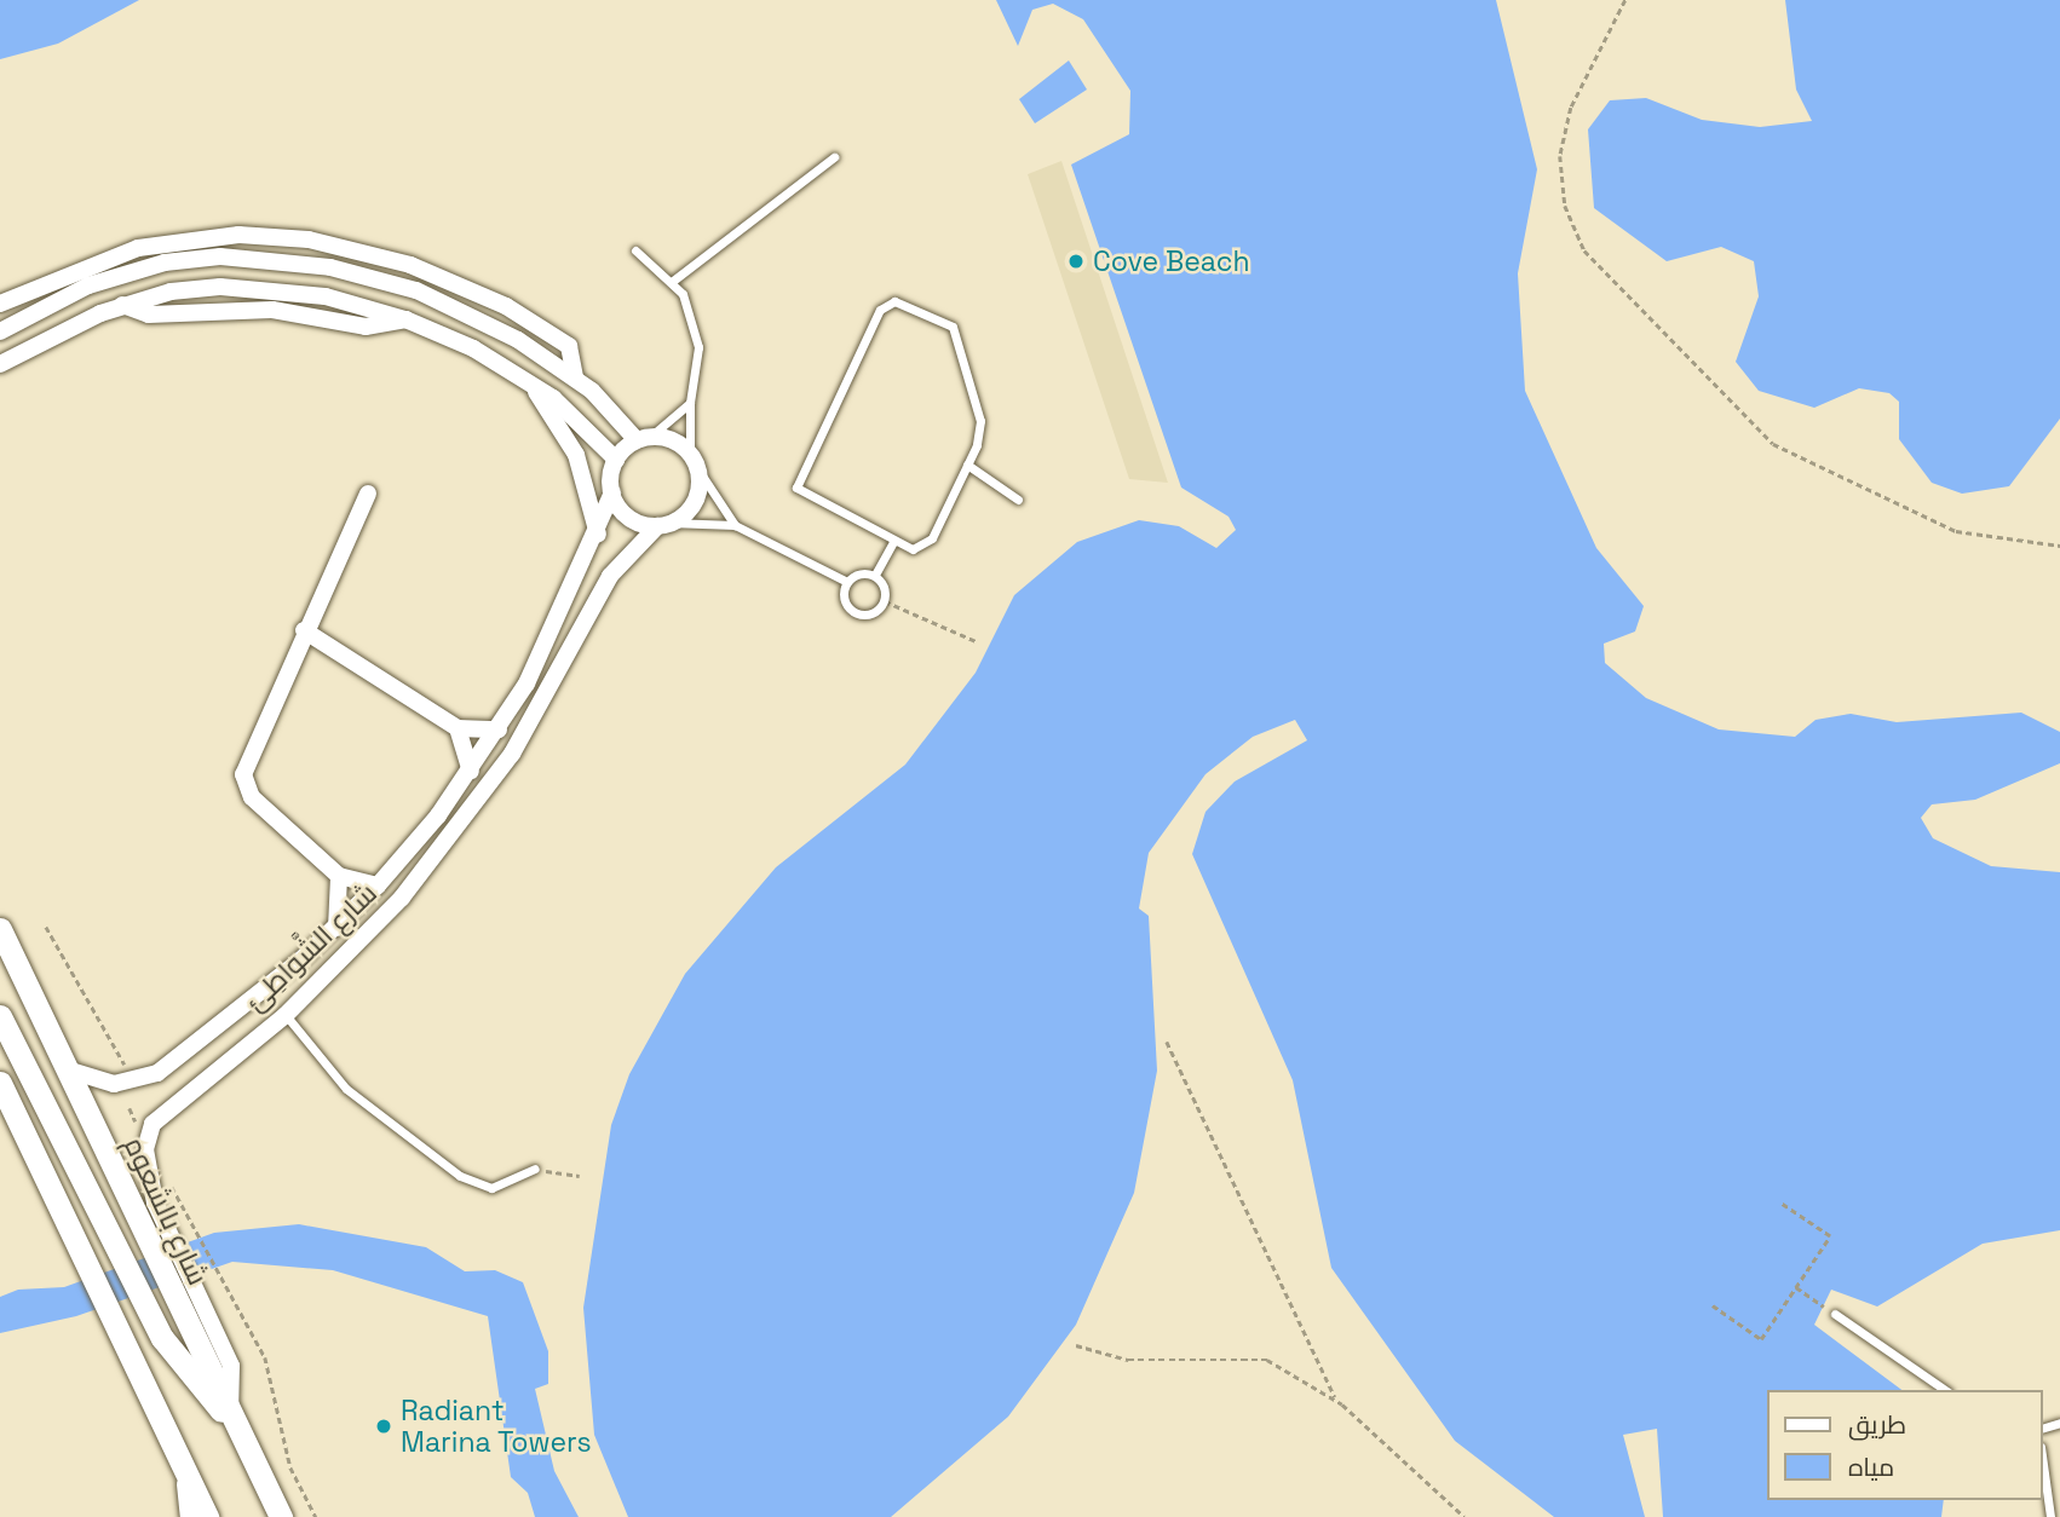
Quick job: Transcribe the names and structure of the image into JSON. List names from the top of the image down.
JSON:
{
  "streets": {
    "main road": ["شارع بالشعوم"],
    "street": ["شارع الشَّواطِئ"]
  },
  "crossings": [
    ["شارع الشَّواطِئ", "شارع بالشعوم"]
  ],
  "places": ["Cove Beach", "Radiant Marina Towers"],
  "legend": ["طريق", "مياه"]
}
